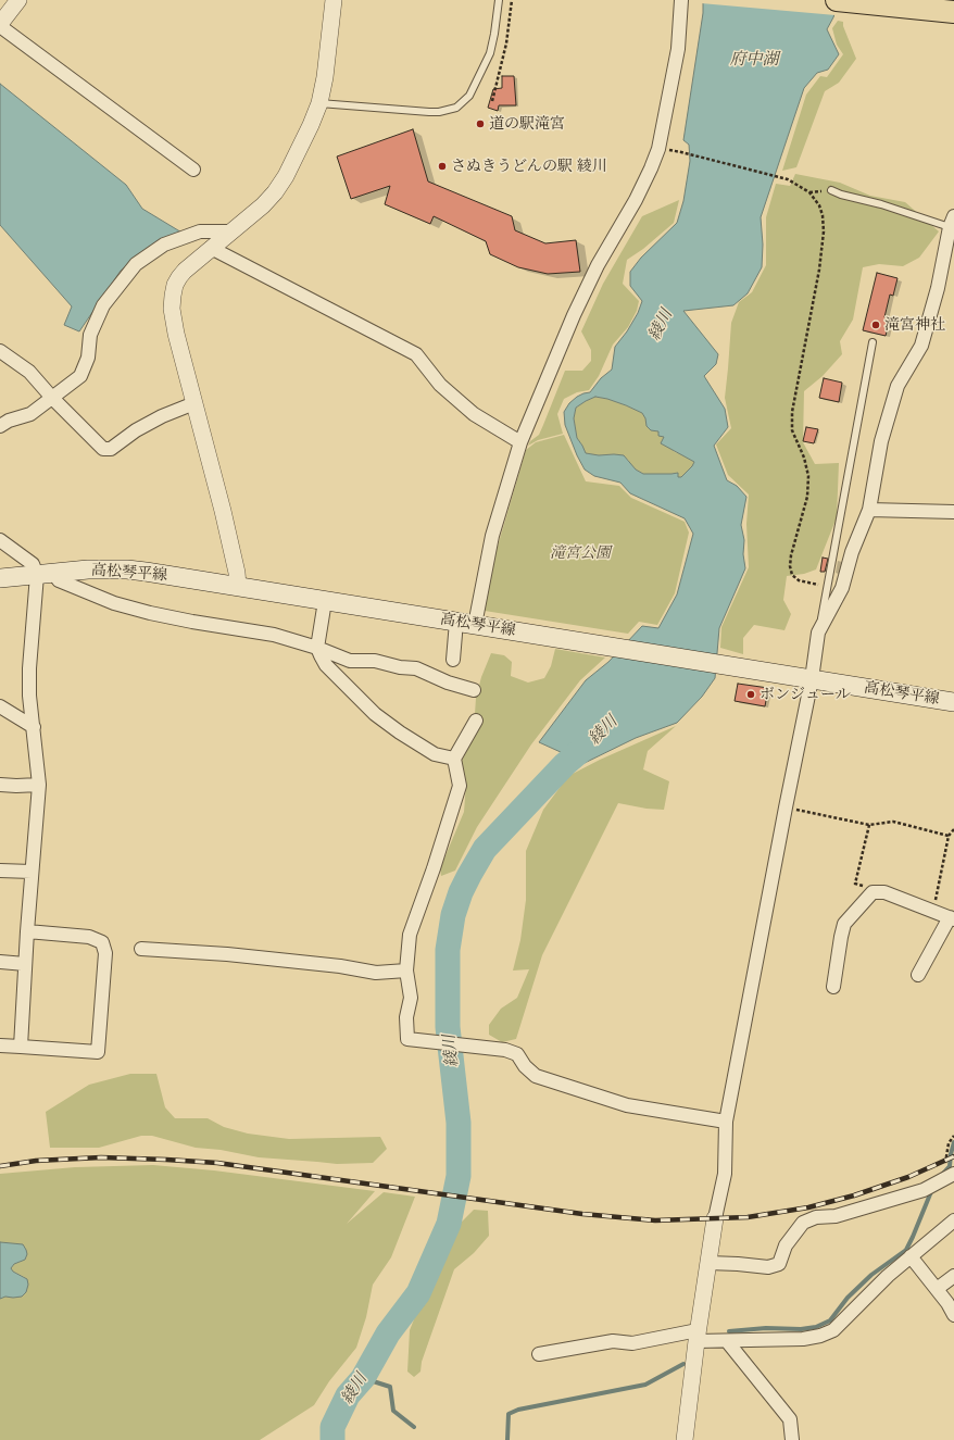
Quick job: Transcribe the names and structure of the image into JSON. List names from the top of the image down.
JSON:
{
  "streets": {
    "main road": ["高松琴平線"]
  },
  "water": ["府中湖", "綾川"],
  "parks": ["滝宮公園"],
  "places": [
    "道の駅滝宮",
    "さぬきうどんの駅 綾川",
    "滝宮神社",
    "ボンジュール"
  ]
}
